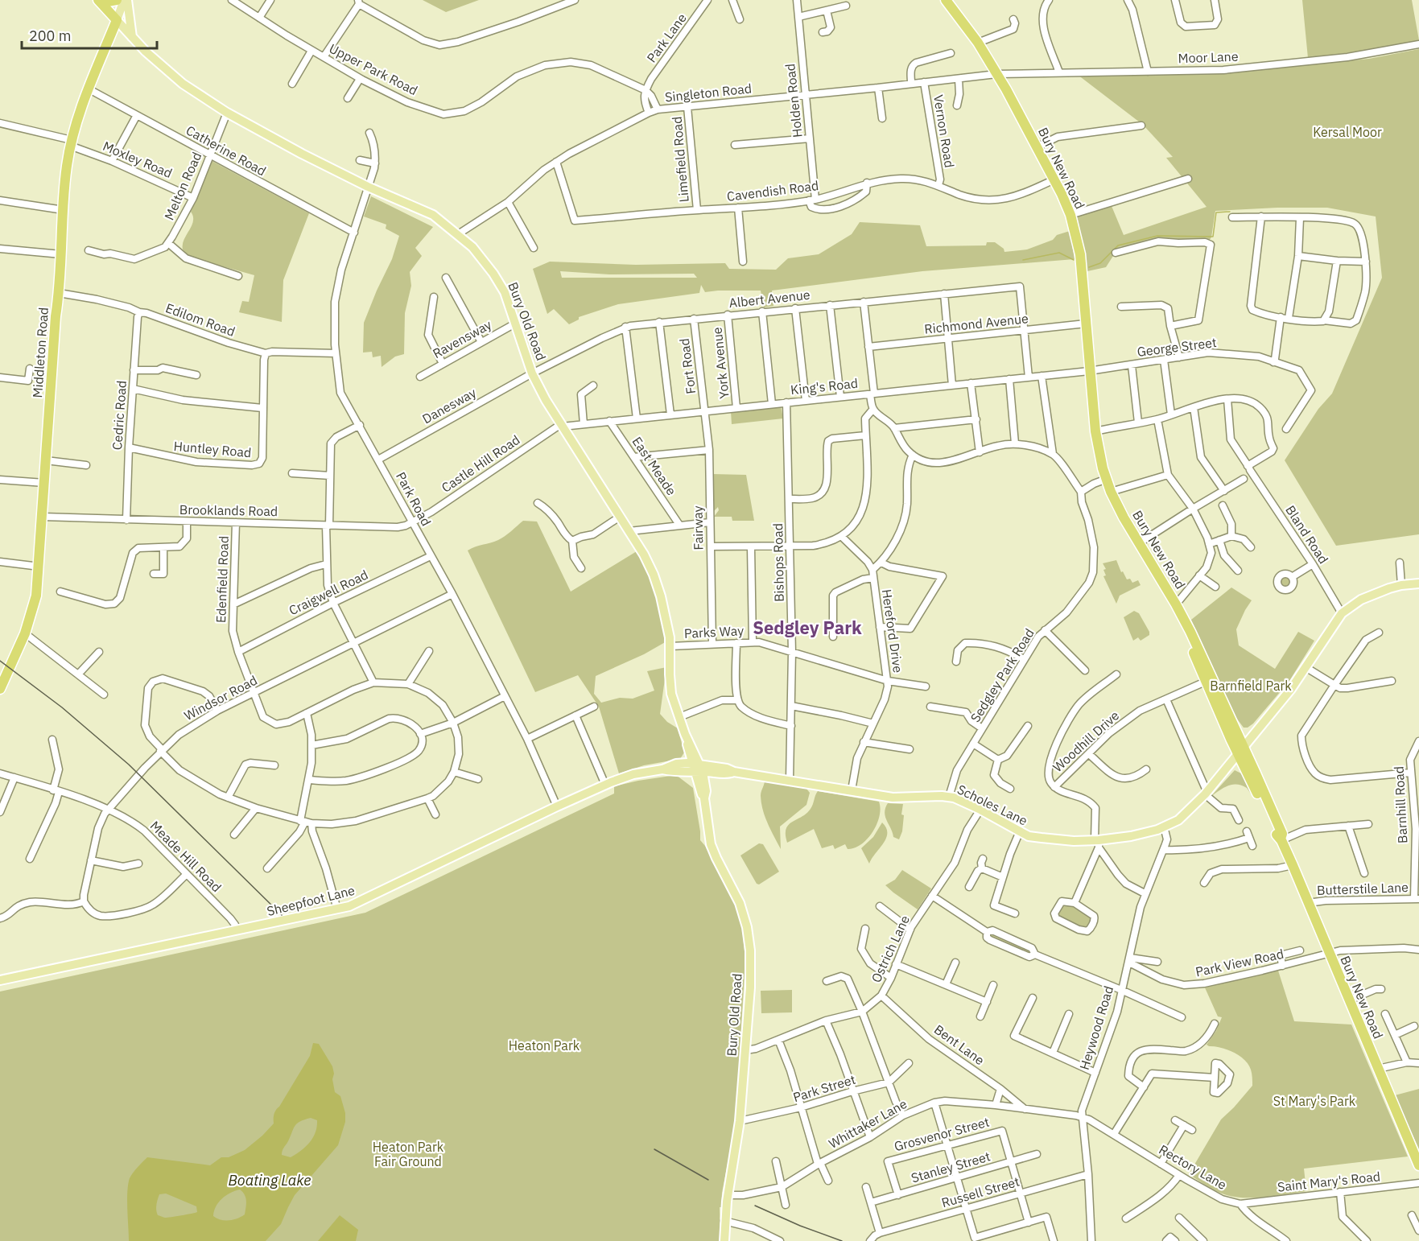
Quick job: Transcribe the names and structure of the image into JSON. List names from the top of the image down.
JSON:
{
  "streets": {
    "highway": ["Bury New Road", "Bury Old Road", "Middleton Road"],
    "main road": ["Scholes Lane", "Sheepfoot Lane"],
    "street": [
      "Park Lane",
      "Moor Lane",
      "Upper Park Road",
      "Singleton Road",
      "Holden Road",
      "Vernon Road",
      "Catherine Road",
      "Moxley Road",
      "Limefield Road",
      "Melton Road",
      "Cavendish Road",
      "Albert Avenue",
      "Edilom Road",
      "Richmond Avenue",
      "Ravensway",
      "George Street",
      "York Avenue",
      "Fort Road",
      "King's Road",
      "Danesway",
      "Cedric Road",
      "Huntley Road",
      "Castle Hill Road",
      "East Meade",
      "Park Road",
      "Brooklands Road",
      "Fairway",
      "Bland Road",
      "Bishops Road",
      "Edenfield Road",
      "Craigwell Road",
      "Hereford Drive",
      "Parks Way",
      "Sedgley Park Road",
      "Windsor Road",
      "Woodhill Drive",
      "Barnhill Road",
      "Meade Hill Road",
      "Butterstile Lane",
      "Ostrich Lane",
      "Park View Road",
      "Heywood Road",
      "Bent Lane",
      "Park Street",
      "Whittaker Lane",
      "Grosvenor Street",
      "Stanley Street",
      "Rectory Lane",
      "Saint Mary's Road",
      "Russell Street"
    ]
  },
  "crossings": [
    ["Park Lane", "Upper Park Road"],
    ["Moor Lane", "Singleton Road"],
    ["Moor Lane", "Bury New Road"],
    ["Singleton Road", "Holden Road"],
    ["Singleton Road", "Vernon Road"],
    ["Singleton Road", "Limefield Road"],
    ["Singleton Road", "Bury New Road"],
    ["Singleton Road", "Cavendish Road"],
    ["Singleton Road", "Bury Old Road"],
    ["Holden Road", "Cavendish Road"],
    ["Vernon Road", "Cavendish Road"],
    ["Catherine Road", "Melton Road"],
    ["Catherine Road", "Middleton Road"],
    ["Catherine Road", "Park Road"],
    ["Moxley Road", "Melton Road"],
    ["Moxley Road", "Middleton Road"],
    ["Limefield Road", "Cavendish Road"],
    ["Bury New Road", "Cavendish Road"],
    ["Bury New Road", "Richmond Avenue"],
    ["Bury New Road", "George Street"],
    ["Bury New Road", "King's Road"],
    ["Bury New Road", "Woodhill Drive"],
    ["Bury New Road", "Scholes Lane"],
    ["Bury New Road", "Butterstile Lane"],
    ["Bury New Road", "Park View Road"],
    ["Melton Road", "Bury Old Road"],
    ["Albert Avenue", "Bury Old Road"],
    ["Albert Avenue", "Richmond Avenue"],
    ["Albert Avenue", "York Avenue"],
    ["Albert Avenue", "Fort Road"],
    ["Albert Avenue", "Danesway"],
    ["Edilom Road", "Middleton Road"],
    ["Edilom Road", "Cedric Road"],
    ["Edilom Road", "Park Road"],
    ["Bury Old Road", "Ravensway"],
    ["Bury Old Road", "Middleton Road"],
    ["Bury Old Road", "King's Road"],
    ["Bury Old Road", "Danesway"],
    ["Bury Old Road", "Castle Hill Road"],
    ["Bury Old Road", "Park Road"],
    ["Bury Old Road", "Parks Way"],
    ["Bury Old Road", "Scholes Lane"],
    ["Bury Old Road", "Sheepfoot Lane"],
    ["Bury Old Road", "Ostrich Lane"],
    ["Bury Old Road", "Park Street"],
    ["Bury Old Road", "Whittaker Lane"],
    ["George Street", "King's Road"],
    ["Middleton Road", "Brooklands Road"],
    ["York Avenue", "King's Road"],
    ["Fort Road", "King's Road"],
    ["Fort Road", "Fairway"],
    ["King's Road", "Castle Hill Road"],
    ["King's Road", "East Meade"],
    ["King's Road", "Fairway"],
    ["King's Road", "Bishops Road"],
    ["Danesway", "Park Road"],
    ["Cedric Road", "Huntley Road"],
    ["Cedric Road", "Brooklands Road"],
    ["Castle Hill Road", "Park Road"],
    ["Castle Hill Road", "Brooklands Road"],
    ["Park Road", "Brooklands Road"],
    ["Park Road", "Craigwell Road"],
    ["Park Road", "Windsor Road"],
    ["Park Road", "Sheepfoot Lane"],
    ["Brooklands Road", "Edenfield Road"],
    ["Fairway", "Parks Way"],
    ["Bland Road", "Scholes Lane"],
    ["Bishops Road", "Parks Way"],
    ["Bishops Road", "Scholes Lane"],
    ["Edenfield Road", "Craigwell Road"],
    ["Edenfield Road", "Windsor Road"],
    ["Hereford Drive", "Parks Way"],
    ["Hereford Drive", "Scholes Lane"],
    ["Sedgley Park Road", "Scholes Lane"],
    ["Windsor Road", "Meade Hill Road"],
    ["Scholes Lane", "Sheepfoot Lane"],
    ["Scholes Lane", "Ostrich Lane"],
    ["Scholes Lane", "Heywood Road"],
    ["Barnhill Road", "Butterstile Lane"],
    ["Meade Hill Road", "Sheepfoot Lane"],
    ["Ostrich Lane", "Bent Lane"],
    ["Park View Road", "Heywood Road"],
    ["Heywood Road", "Whittaker Lane"],
    ["Heywood Road", "Rectory Lane"],
    ["Heywood Road", "Russell Street"],
    ["Bent Lane", "Whittaker Lane"],
    ["Whittaker Lane", "Rectory Lane"],
    ["Grosvenor Street", "Stanley Street"],
    ["Rectory Lane", "Saint Mary's Road"]
  ],
  "districts": ["Sedgley Park"],
  "water": ["Boating Lake"],
  "parks": [
    "Kersal Moor",
    "Barnfield Park",
    "Heaton Park",
    "St Mary's Park",
    "Heaton Park Fair Ground"
  ],
  "scale_bar": "200 m"
}
